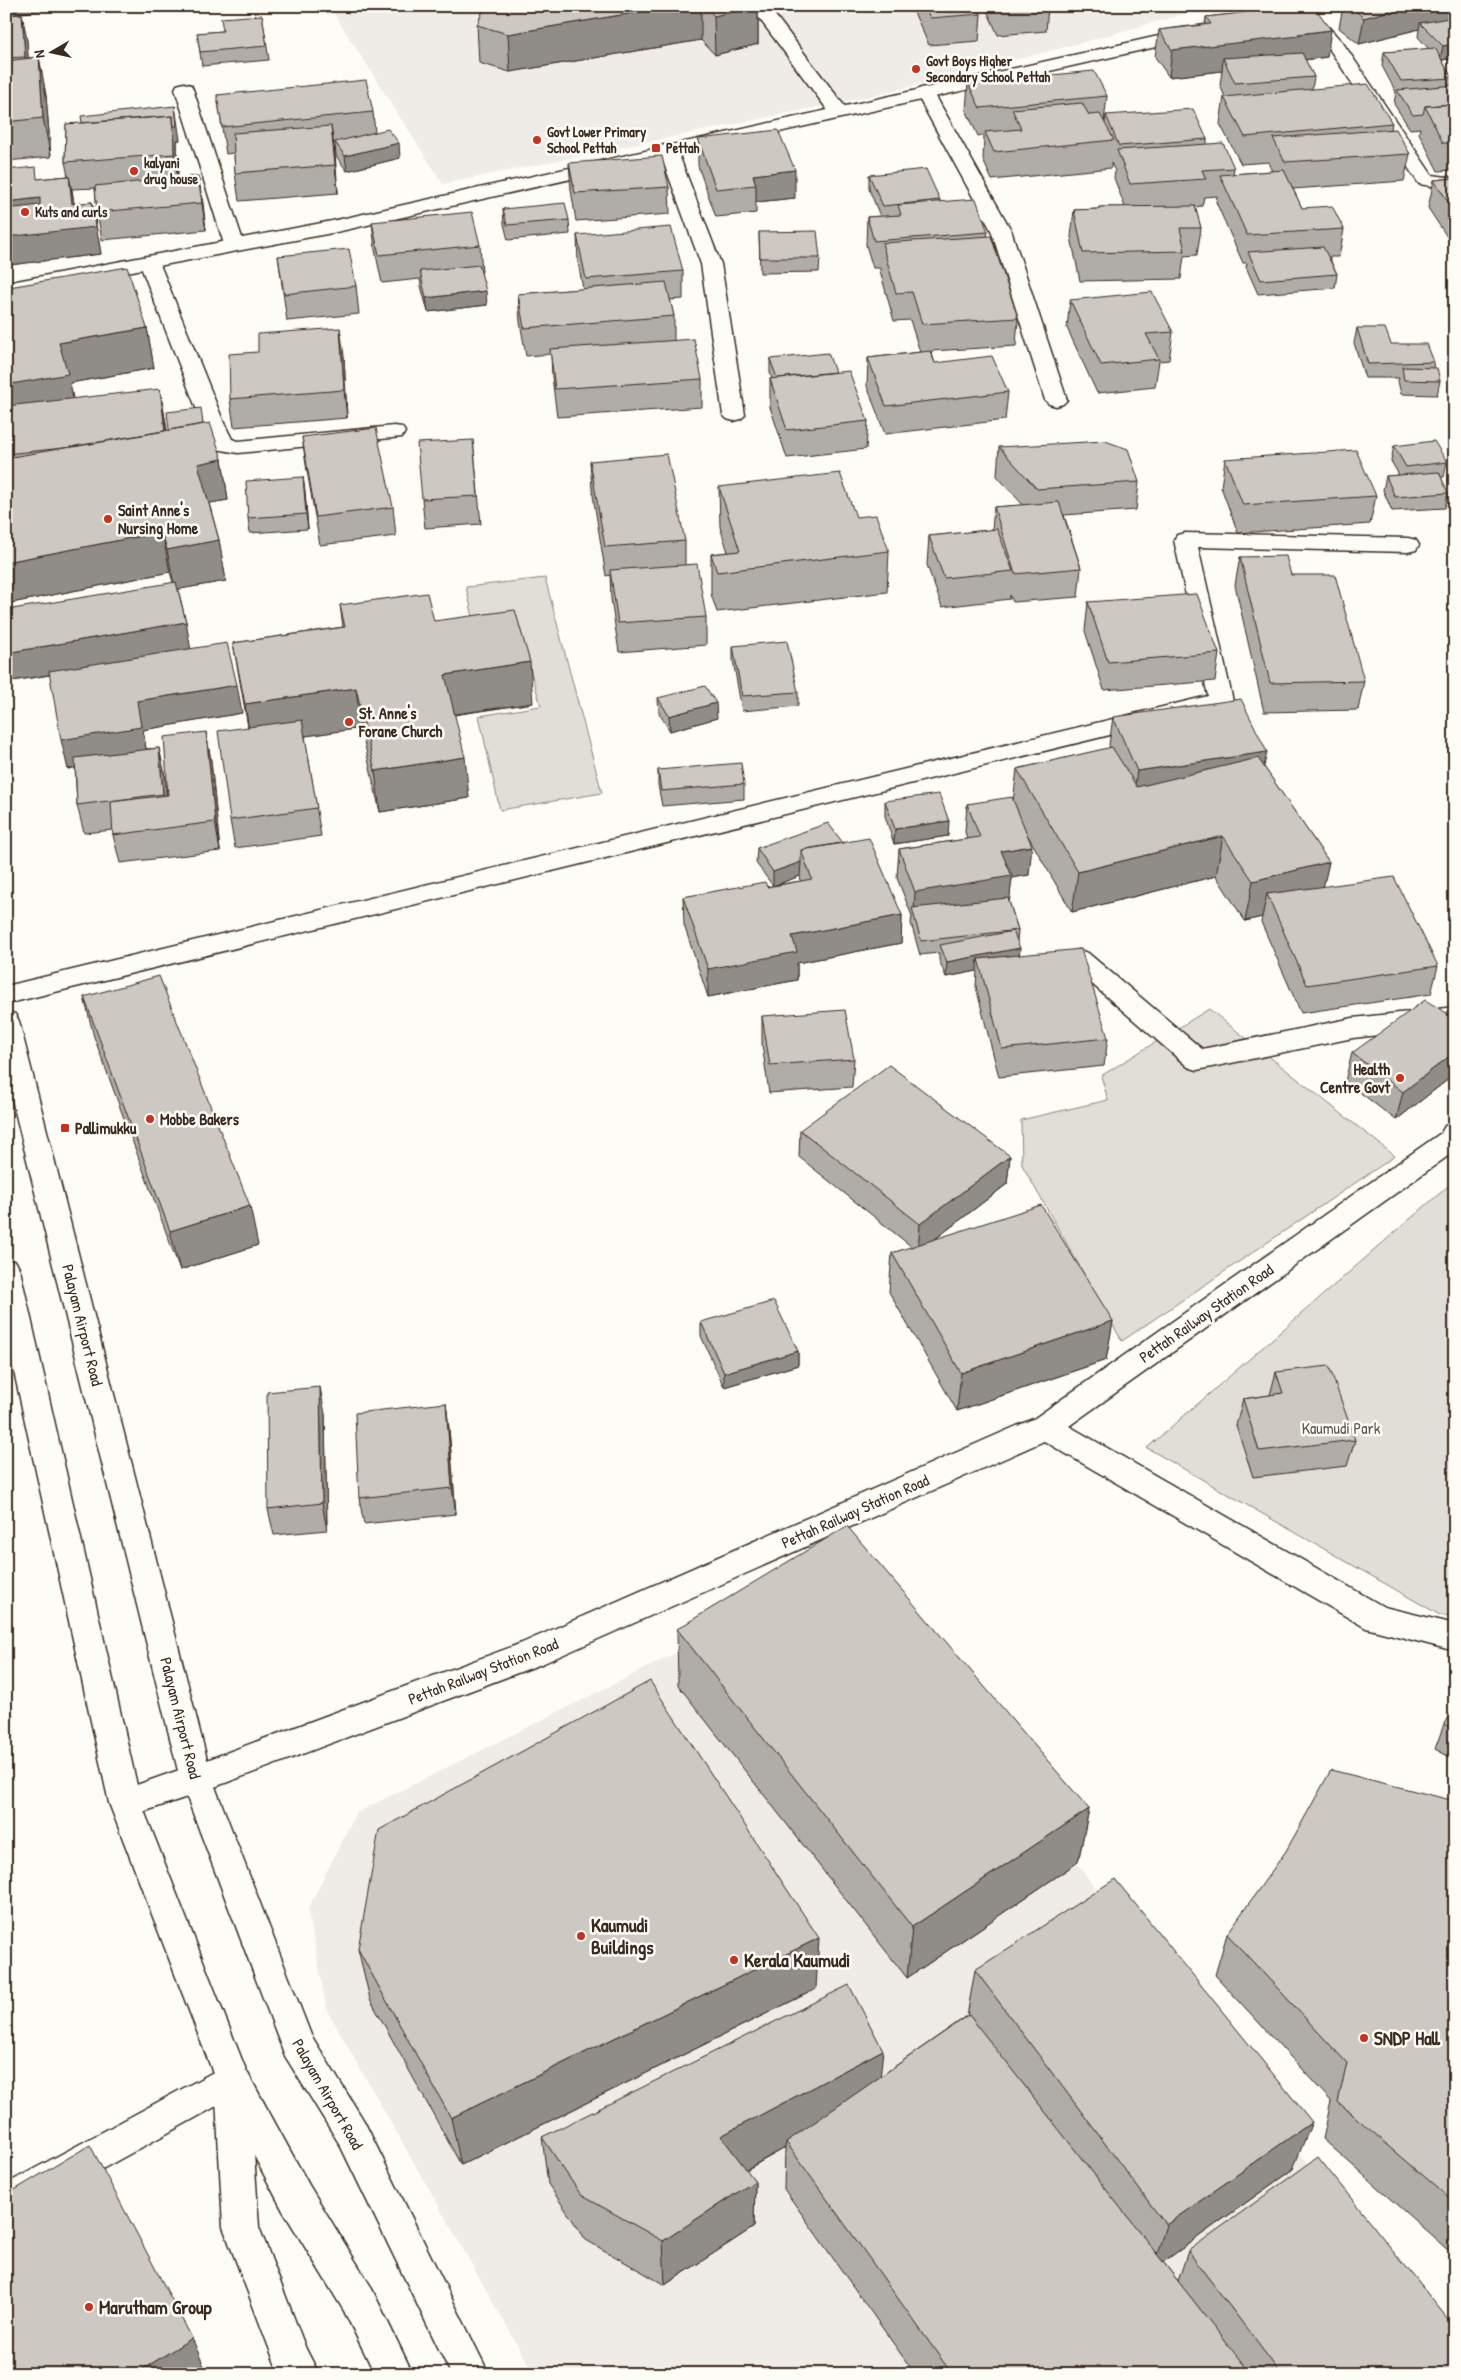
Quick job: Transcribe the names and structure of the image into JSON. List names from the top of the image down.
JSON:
{
  "streets": {
    "street": ["Pettah Railway Station Road", "Palayam Airport Road"]
  },
  "crossings": [
    ["Pettah Railway Station Road", "Palayam Airport Road"]
  ],
  "parks": ["Kaumudi Park"],
  "places": {
    "other": [
      "Govt Boys Higher Secondary School Pettah",
      "Govt Lower Primary School Pettah",
      "kalyani drug house",
      "Kuts and curls",
      "Saint Anne's Nursing Home",
      "St. Anne's Forane Church",
      "Health Centre Govt",
      "Mobbe Bakers",
      "Kaumudi Buildings",
      "Kerala Kaumudi",
      "SNDP Hall",
      "Marutham Group"
    ],
    "transit": ["Pettah", "Pallimukku"]
  },
  "north": "left"
}
